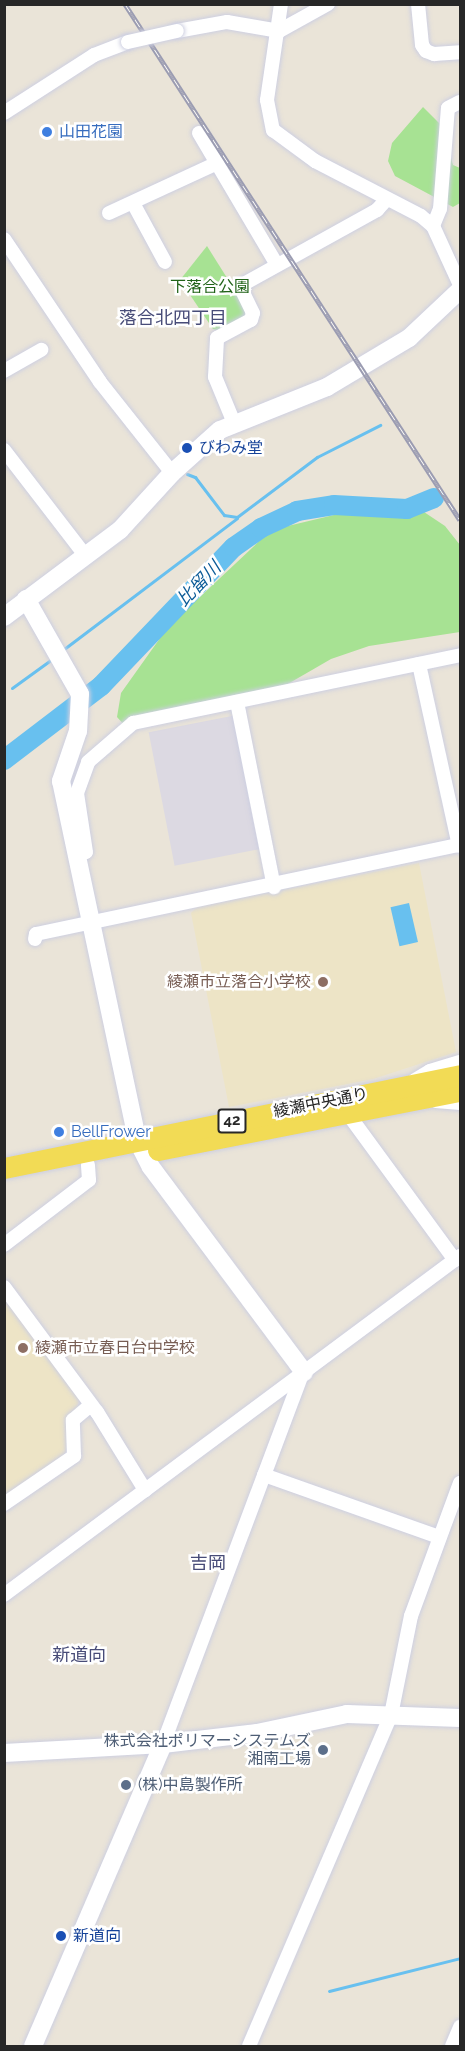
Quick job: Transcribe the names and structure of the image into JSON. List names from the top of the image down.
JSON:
{
  "streets": {
    "main road": ["綾瀬中央通り", "42"]
  },
  "districts": ["落合北四丁目", "吉岡", "新道向"],
  "water": ["比留川"],
  "parks": ["下落合公園"],
  "places": [
    "山田花園",
    "びわみ堂",
    "綾瀬市立落合小学校",
    "BellFrower",
    "綾瀬市立春日台中学校",
    "株式会社ポリマーシステムズ 湘南工場",
    "(株)中島製作所",
    "新道向"
  ]
}
